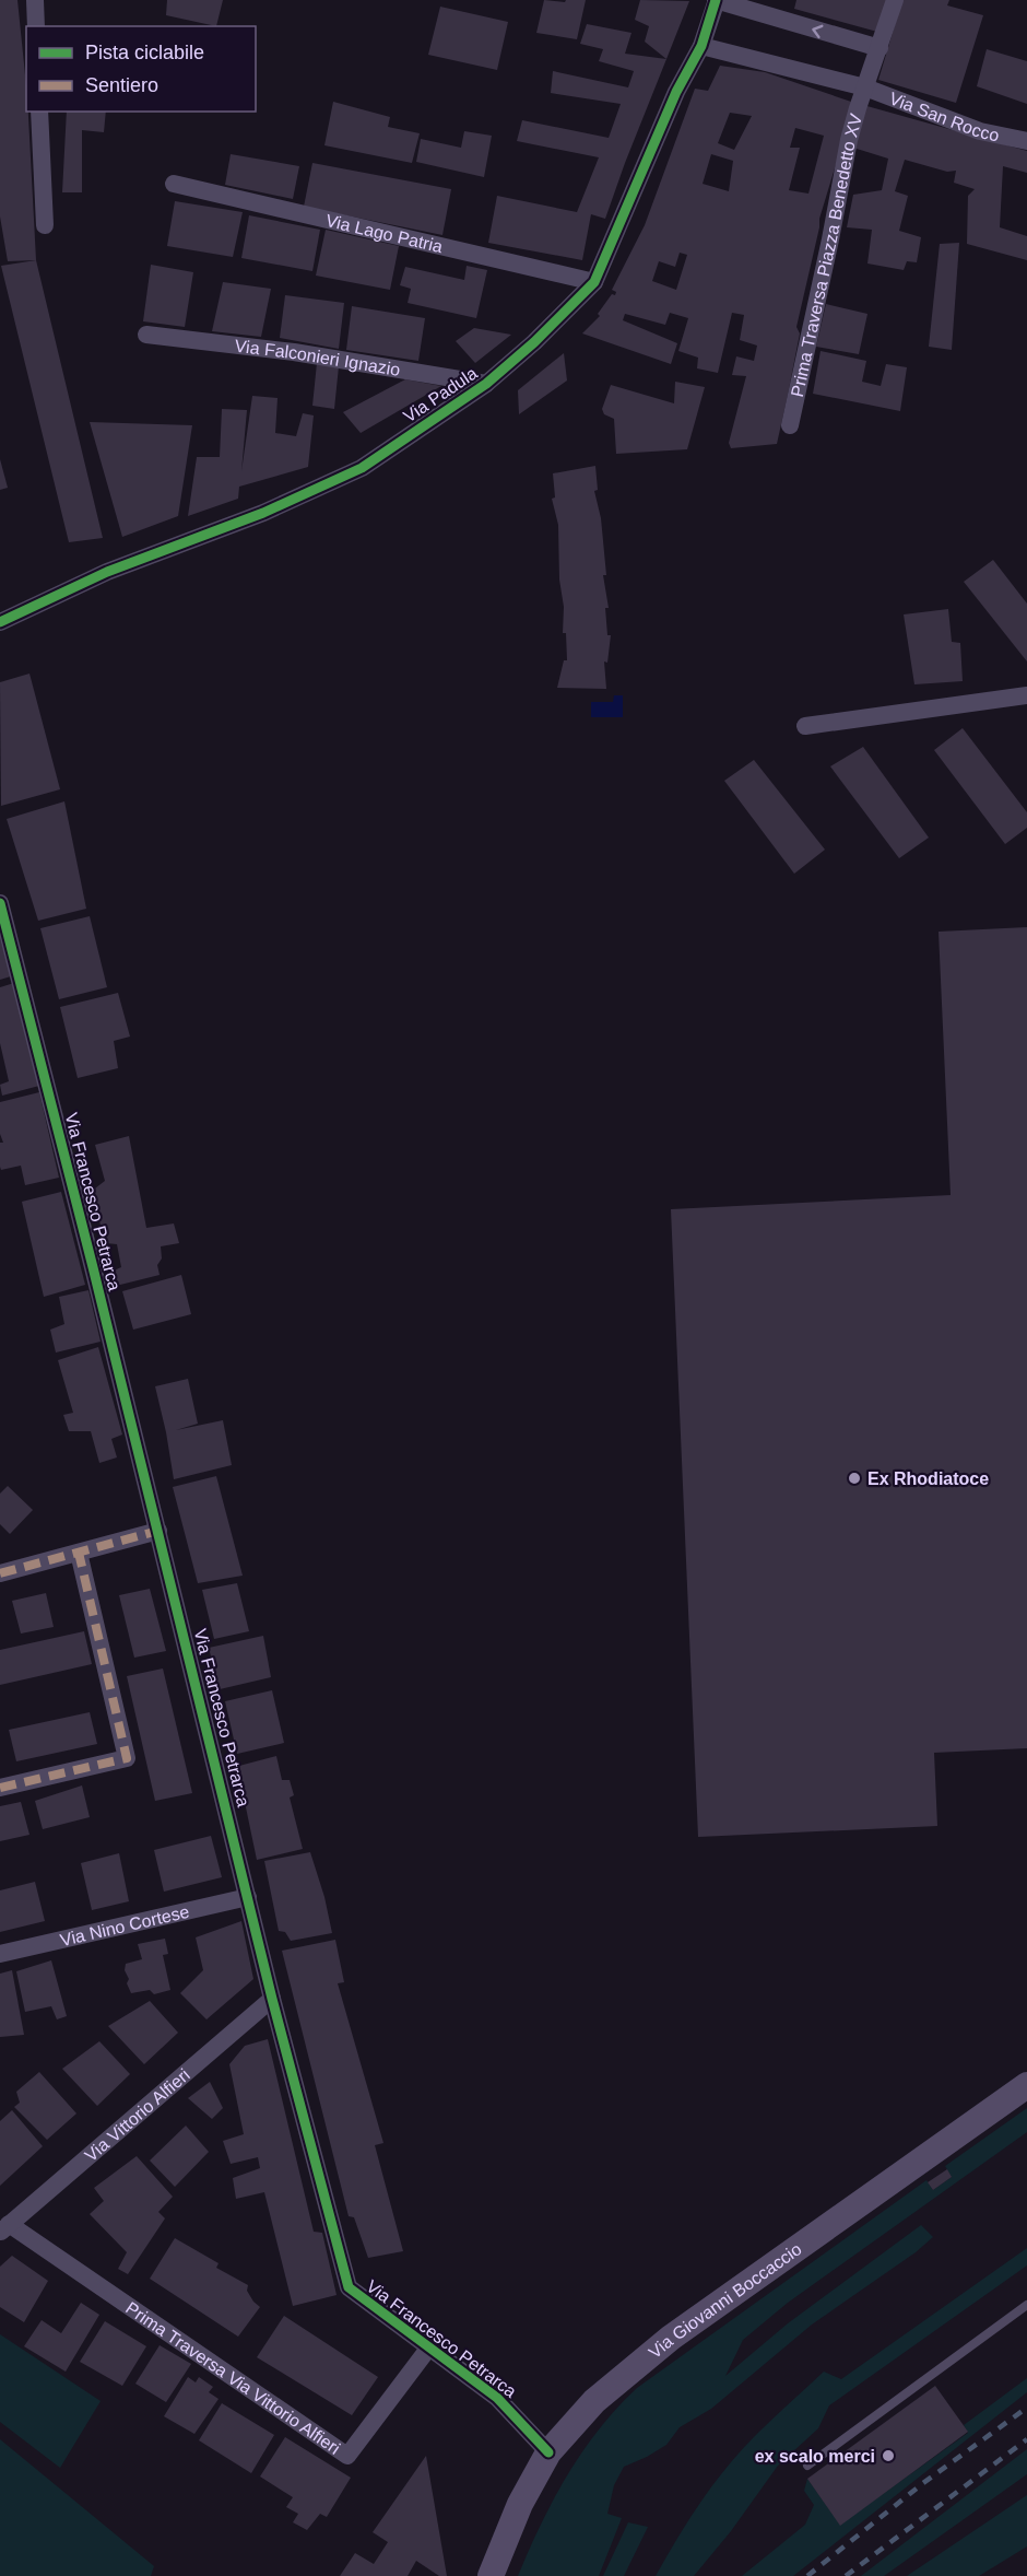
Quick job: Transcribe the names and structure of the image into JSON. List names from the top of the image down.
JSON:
{
  "streets": {
    "street": [
      "Via San Rocco",
      "Via Lago Patria",
      "Prima Traversa Piazza Benedetto XV",
      "Via Falconieri Ignazio",
      "Via Padula",
      "Via Francesco Petrarca",
      "Via Nino Cortese",
      "Via Vittorio Alfieri",
      "Via Giovanni Boccaccio",
      "Prima Traversa Via Vittorio Alfieri"
    ]
  },
  "crossings": [
    ["Via San Rocco", "Prima Traversa Piazza Benedetto XV"],
    ["Via San Rocco", "Via Padula"],
    ["Via Lago Patria", "Via Padula"],
    ["Via Falconieri Ignazio", "Via Padula"],
    ["Via Francesco Petrarca", "Via Nino Cortese"],
    ["Via Francesco Petrarca", "Via Vittorio Alfieri"],
    ["Via Francesco Petrarca", "Via Giovanni Boccaccio"],
    ["Via Francesco Petrarca", "Prima Traversa Via Vittorio Alfieri"],
    ["Via Vittorio Alfieri", "Prima Traversa Via Vittorio Alfieri"]
  ],
  "places": ["Ex Rhodiatoce", "ex scalo merci"],
  "legend": ["Pista ciclabile", "Sentiero"]
}
